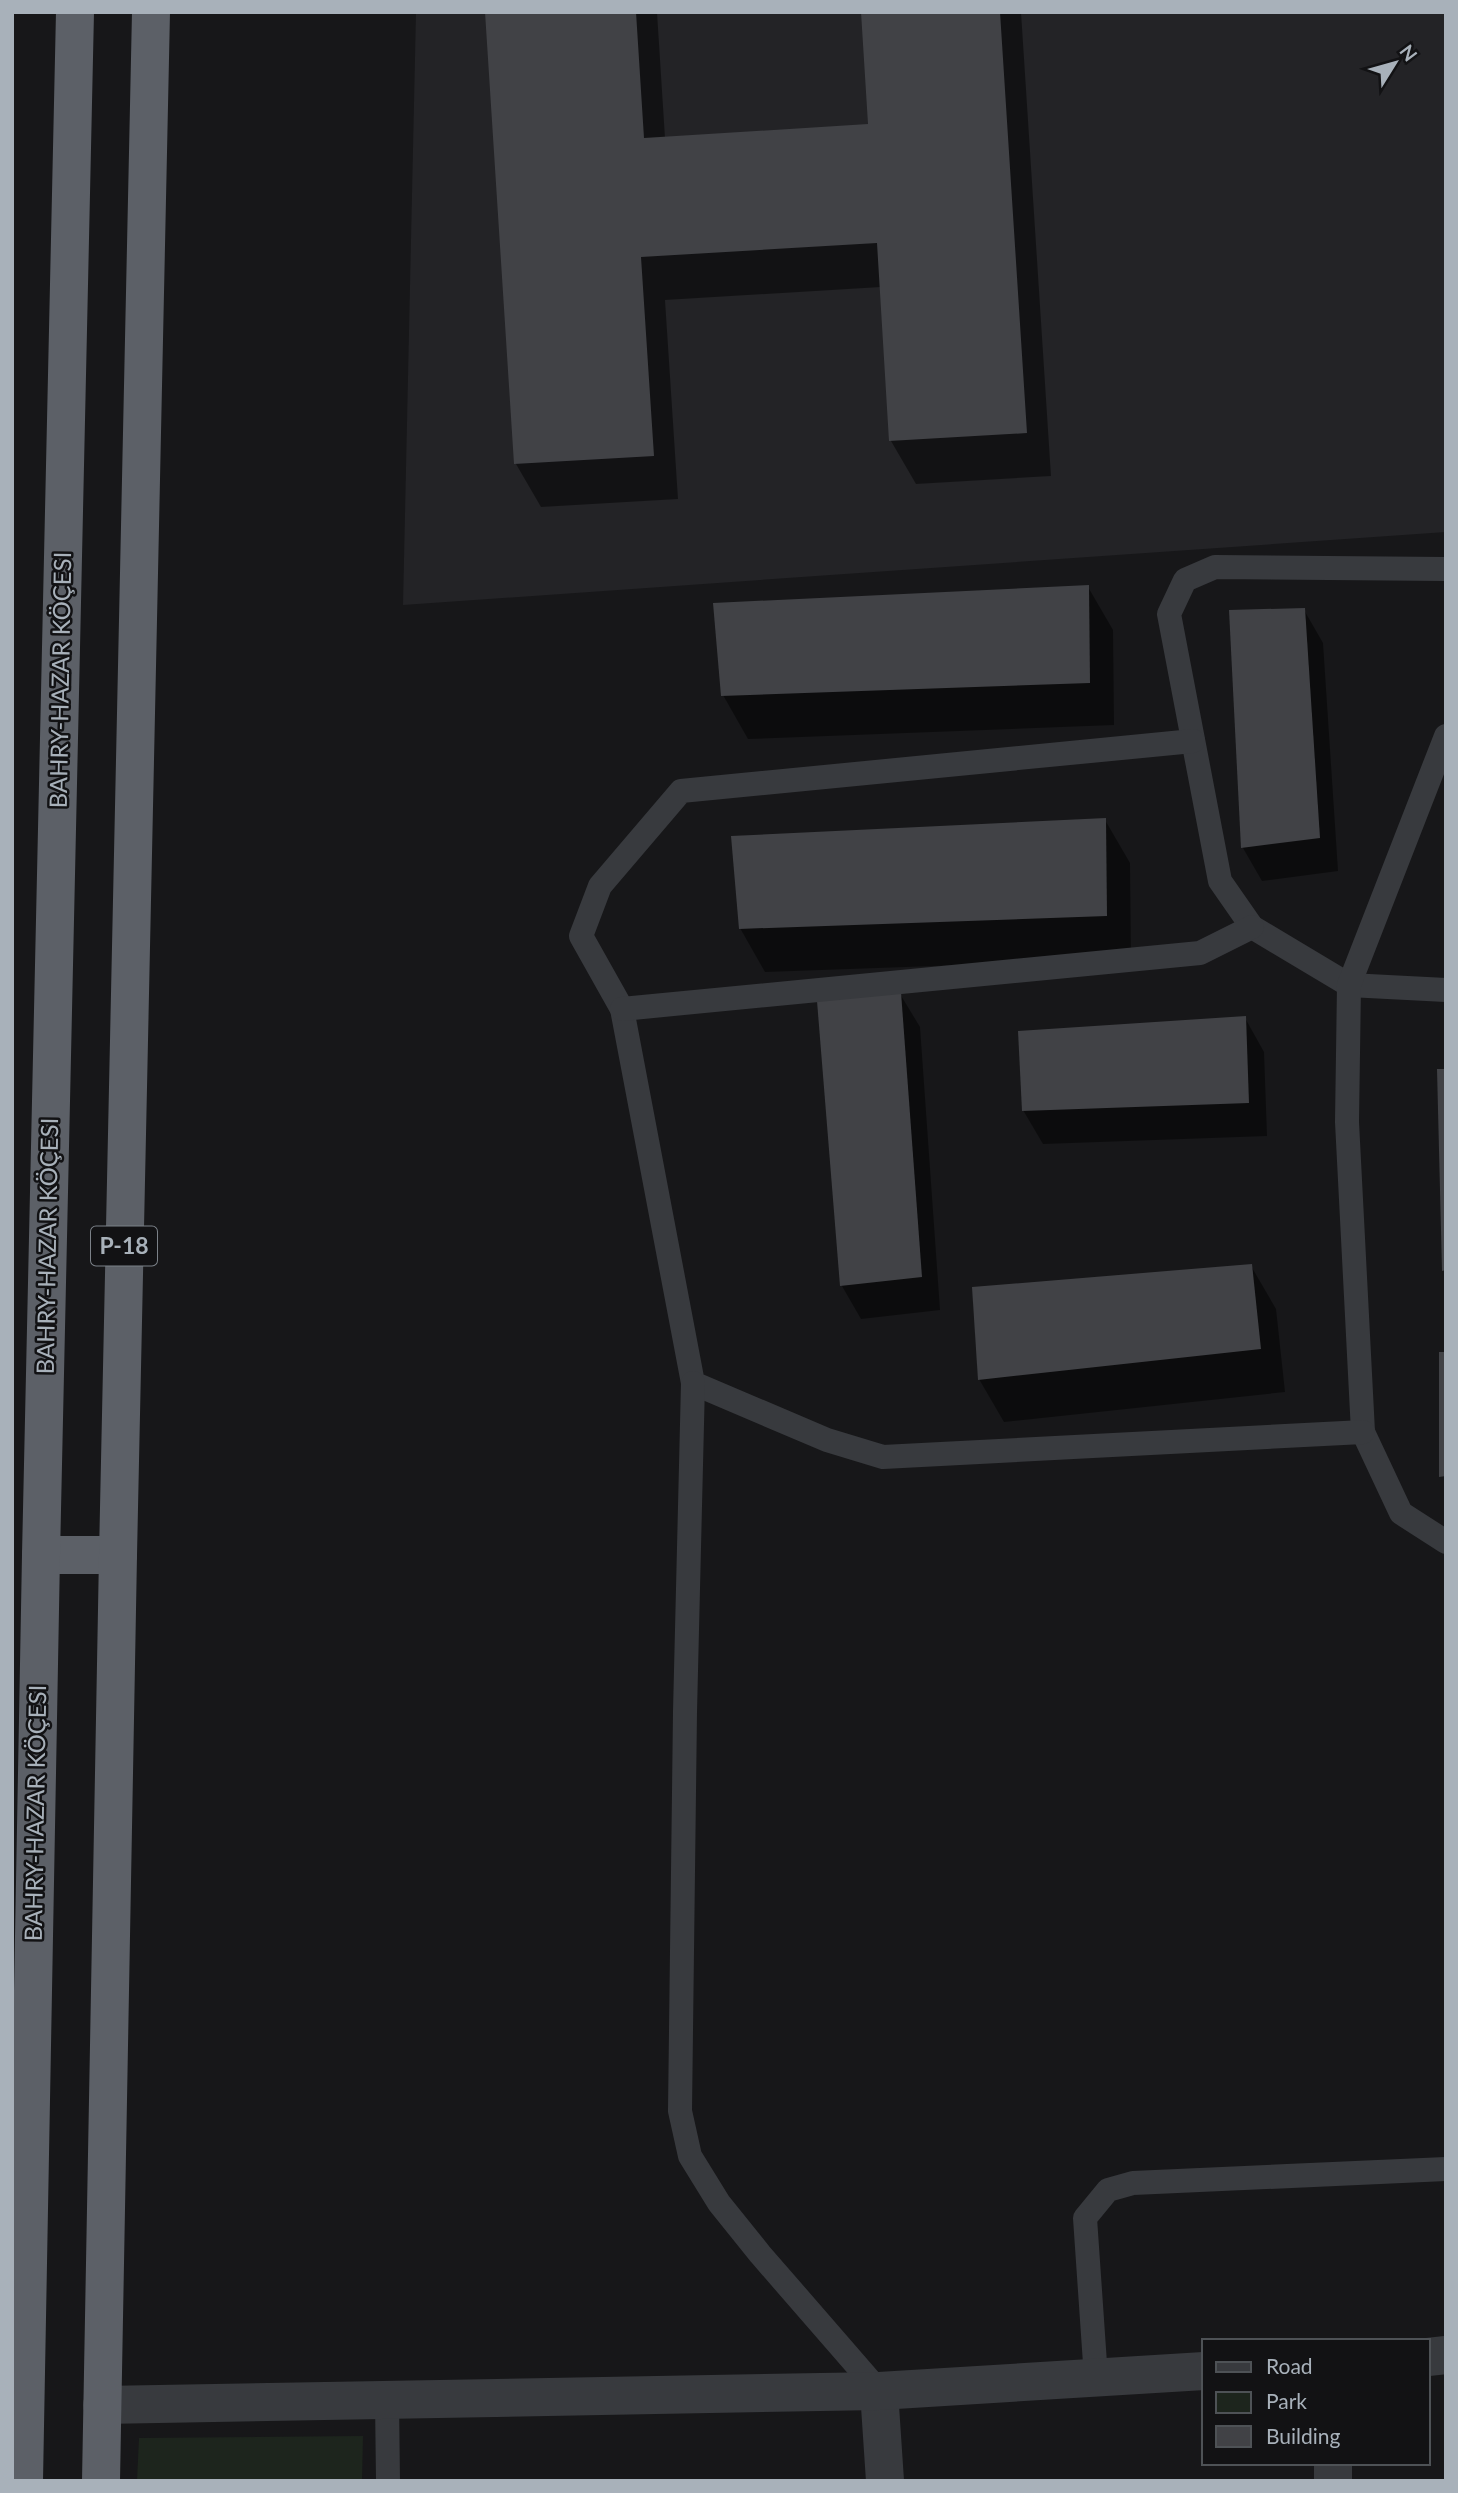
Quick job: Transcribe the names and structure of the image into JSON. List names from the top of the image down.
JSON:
{
  "streets": {
    "highway": ["BAHRY-HAZAR KÖÇESI", "P-18"]
  },
  "legend": ["Road", "Park", "Building"],
  "north": "top right"
}
